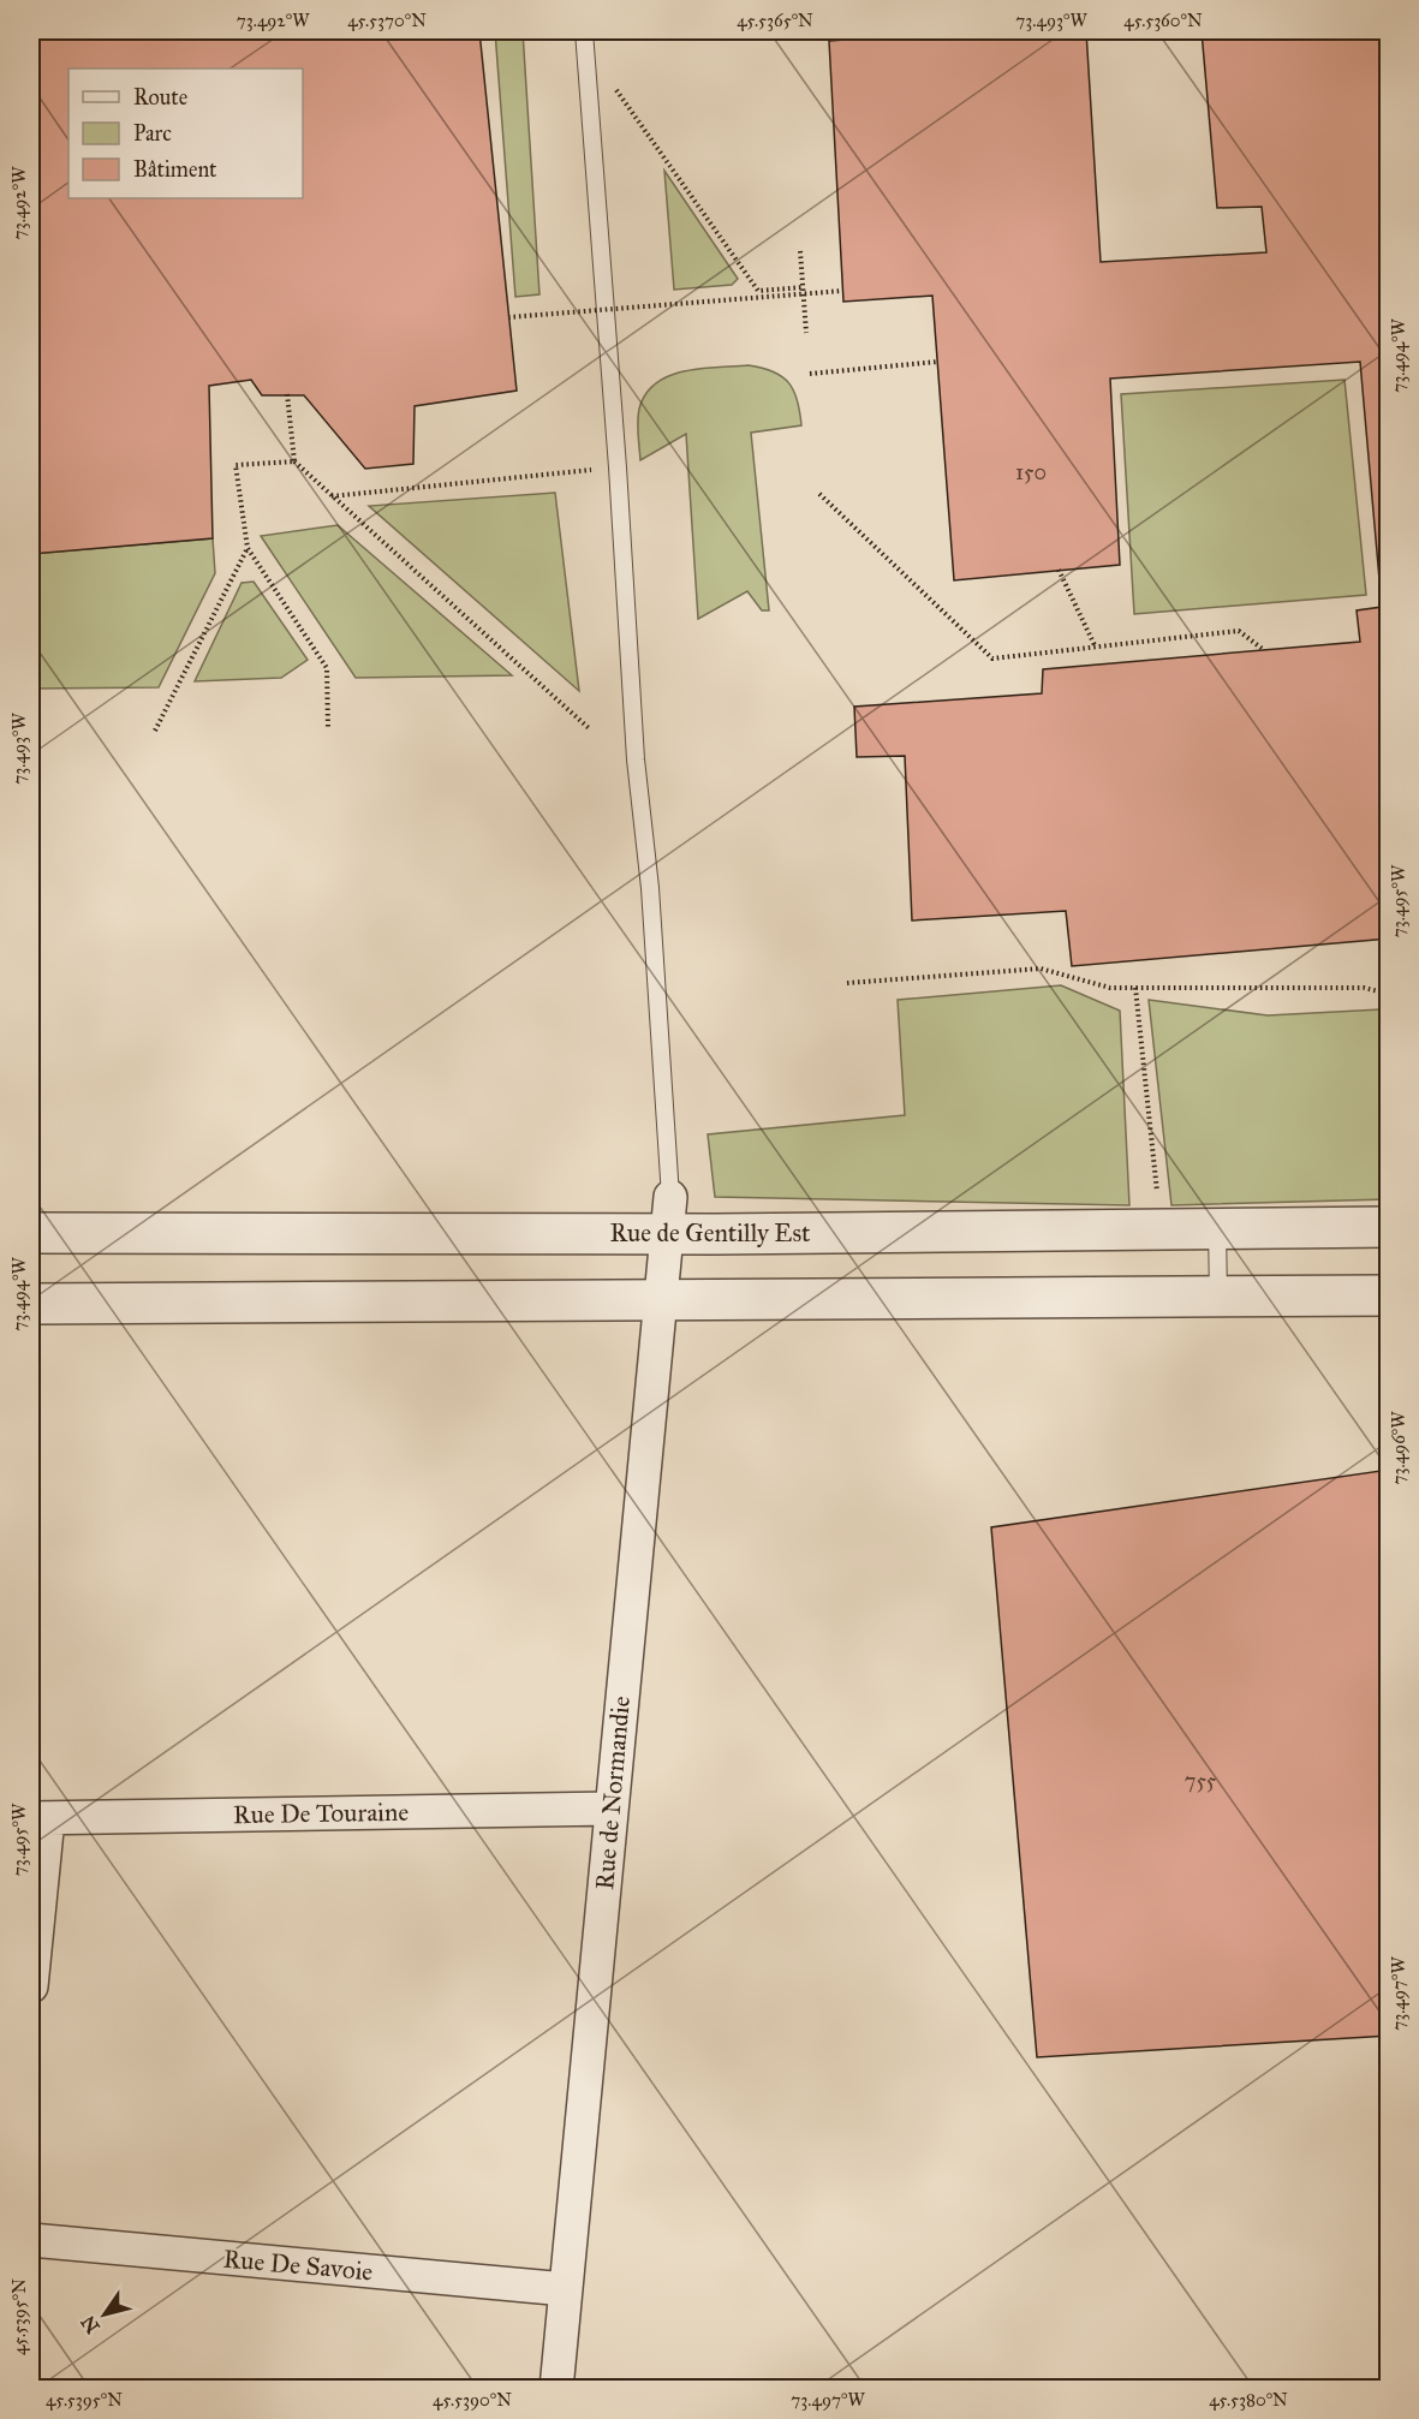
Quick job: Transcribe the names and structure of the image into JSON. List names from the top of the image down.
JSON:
{
  "streets": {
    "street": [
      "Rue de Gentilly Est",
      "Rue de Normandie",
      "Rue De Touraine",
      "Rue De Savoie"
    ]
  },
  "crossings": [
    ["Rue de Gentilly Est", "Rue de Normandie"],
    ["Rue de Normandie", "Rue De Touraine"],
    ["Rue de Normandie", "Rue De Savoie"]
  ],
  "house_numbers": ["150", "755"],
  "legend": ["Route", "Parc", "Bâtiment"],
  "north": "bottom left",
  "coordinates": [
    "73.492°W",
    "45.5370°N",
    "45.5365°N",
    "73.493°W",
    "45.5360°N",
    "73.494°W",
    "73.495°W",
    "73.496°W",
    "73.497°W",
    "45.5395°N",
    "45.5390°N",
    "45.5380°N"
  ]
}
